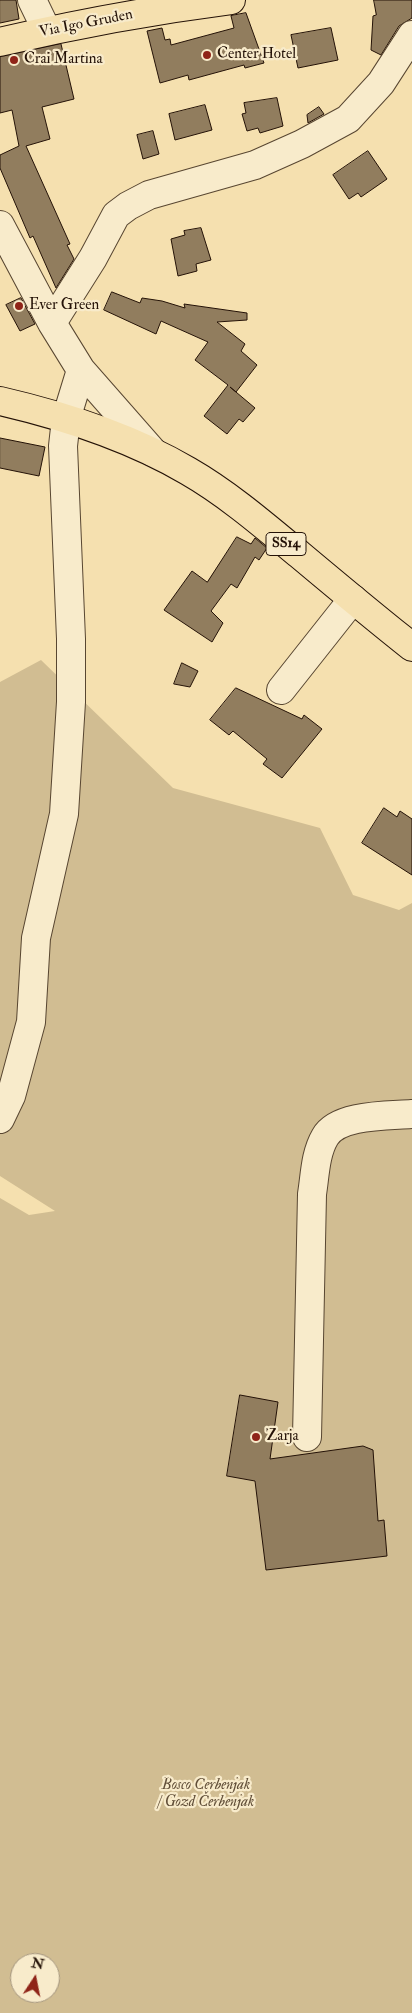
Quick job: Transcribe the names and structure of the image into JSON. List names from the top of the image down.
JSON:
{
  "streets": {
    "main road": ["Via Igo Gruden", "SS14"]
  },
  "parks": ["Bosco Cerbenjak / Gozd Čerbenjak"],
  "places": [
    "Center Hotel",
    "Crai Martina",
    "Ever Green",
    "Zarja"
  ],
  "north": "top"
}
